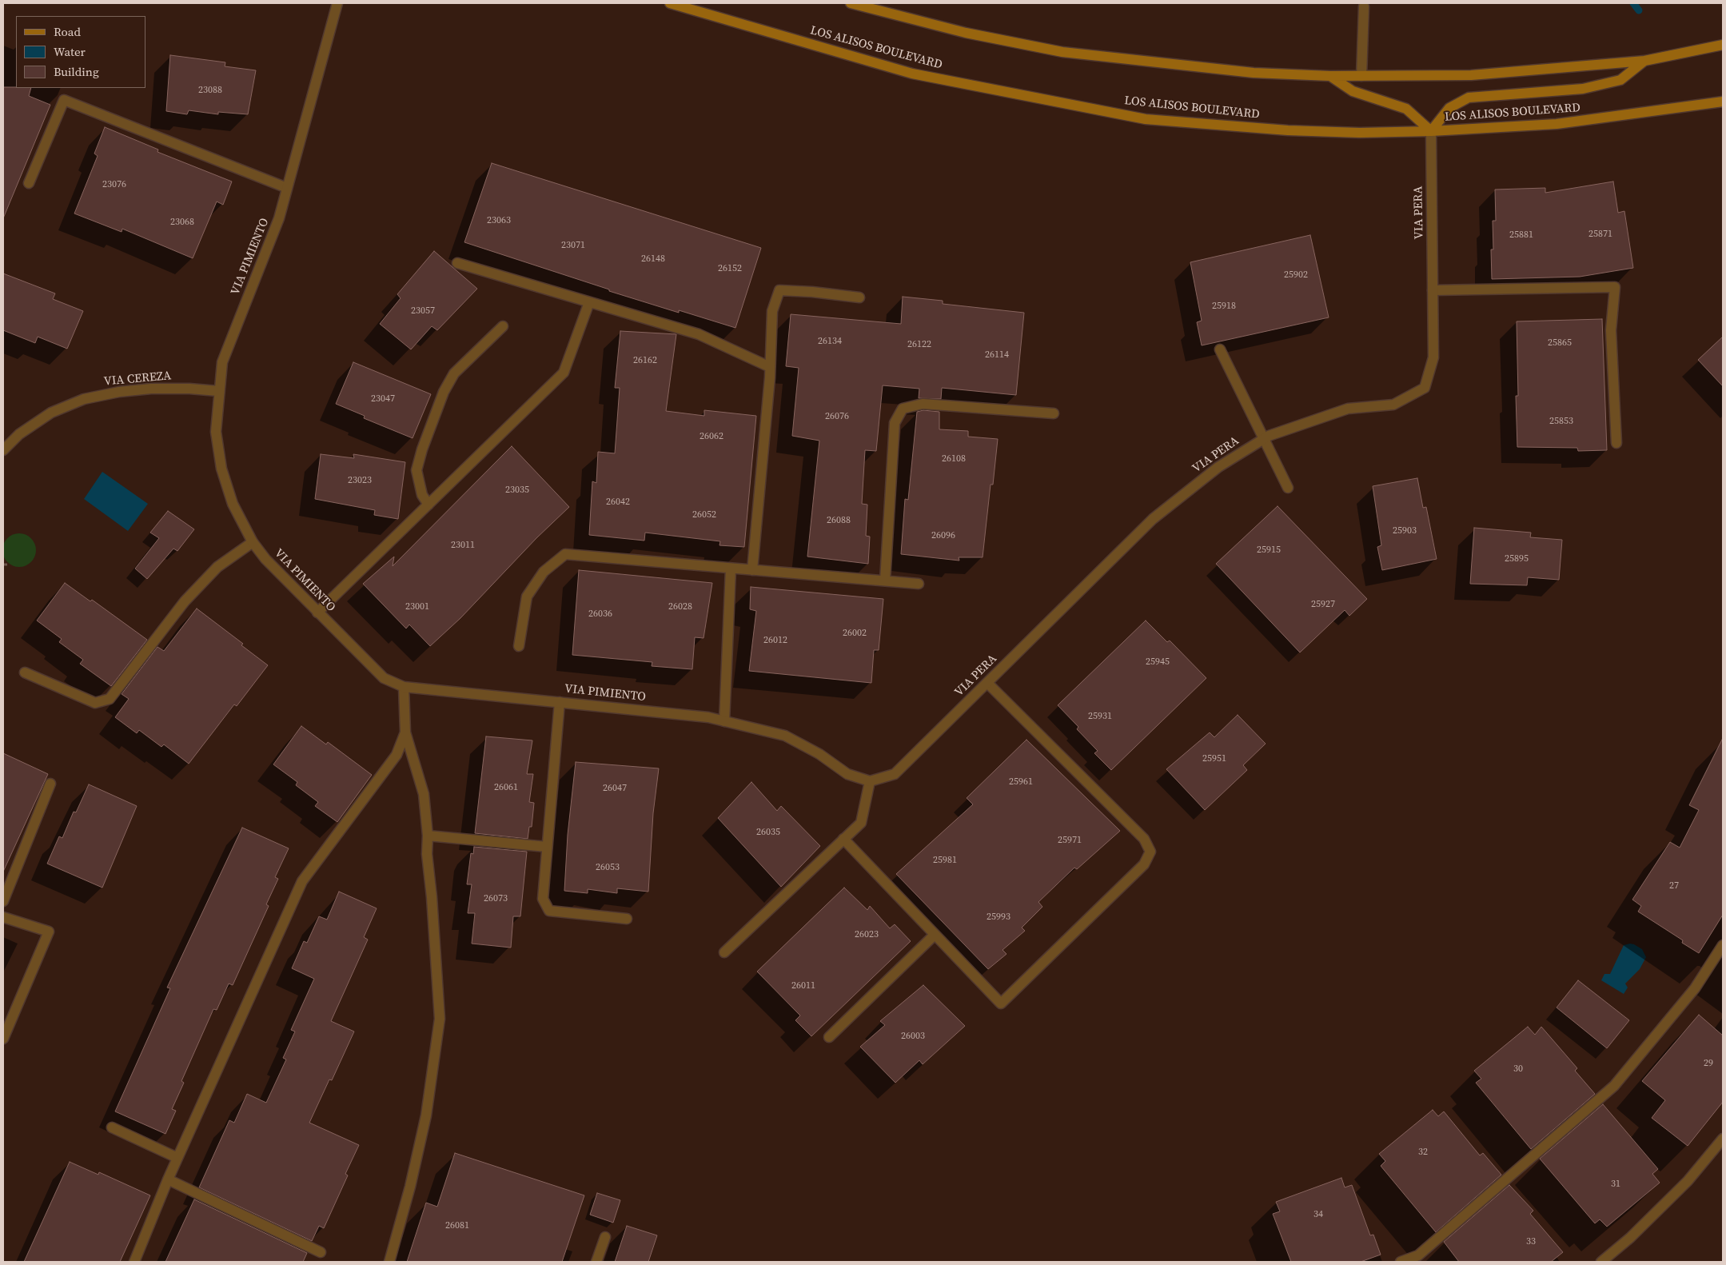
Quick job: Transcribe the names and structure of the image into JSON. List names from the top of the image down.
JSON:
{
  "streets": {
    "main road": ["LOS ALISOS BOULEVARD"],
    "street": ["VIA PERA", "VIA PIMIENTO", "VIA CEREZA"]
  },
  "crossings": [
    ["LOS ALISOS BOULEVARD", "VIA PERA"],
    ["VIA PERA", "VIA PIMIENTO"],
    ["VIA PIMIENTO", "VIA CEREZA"]
  ],
  "house_numbers": [
    "23088",
    "23076",
    "23063",
    "23068",
    "25871",
    "25881",
    "23071",
    "26148",
    "26152",
    "25902",
    "25918",
    "23057",
    "26134",
    "25865",
    "26122",
    "26114",
    "26162",
    "23047",
    "26076",
    "25853",
    "26062",
    "26108",
    "23023",
    "23035",
    "26042",
    "26052",
    "26088",
    "25903",
    "26096",
    "23011",
    "25915",
    "25895",
    "25927",
    "23001",
    "26028",
    "26036",
    "26002",
    "26012",
    "25945",
    "25931",
    "25951",
    "25961",
    "26061",
    "26047",
    "26035",
    "25971",
    "25981",
    "26053",
    "27",
    "26073",
    "25993",
    "26023",
    "26011",
    "26003",
    "29",
    "30",
    "32",
    "31",
    "34",
    "26081",
    "33"
  ],
  "legend": ["Road", "Water", "Building"]
}
